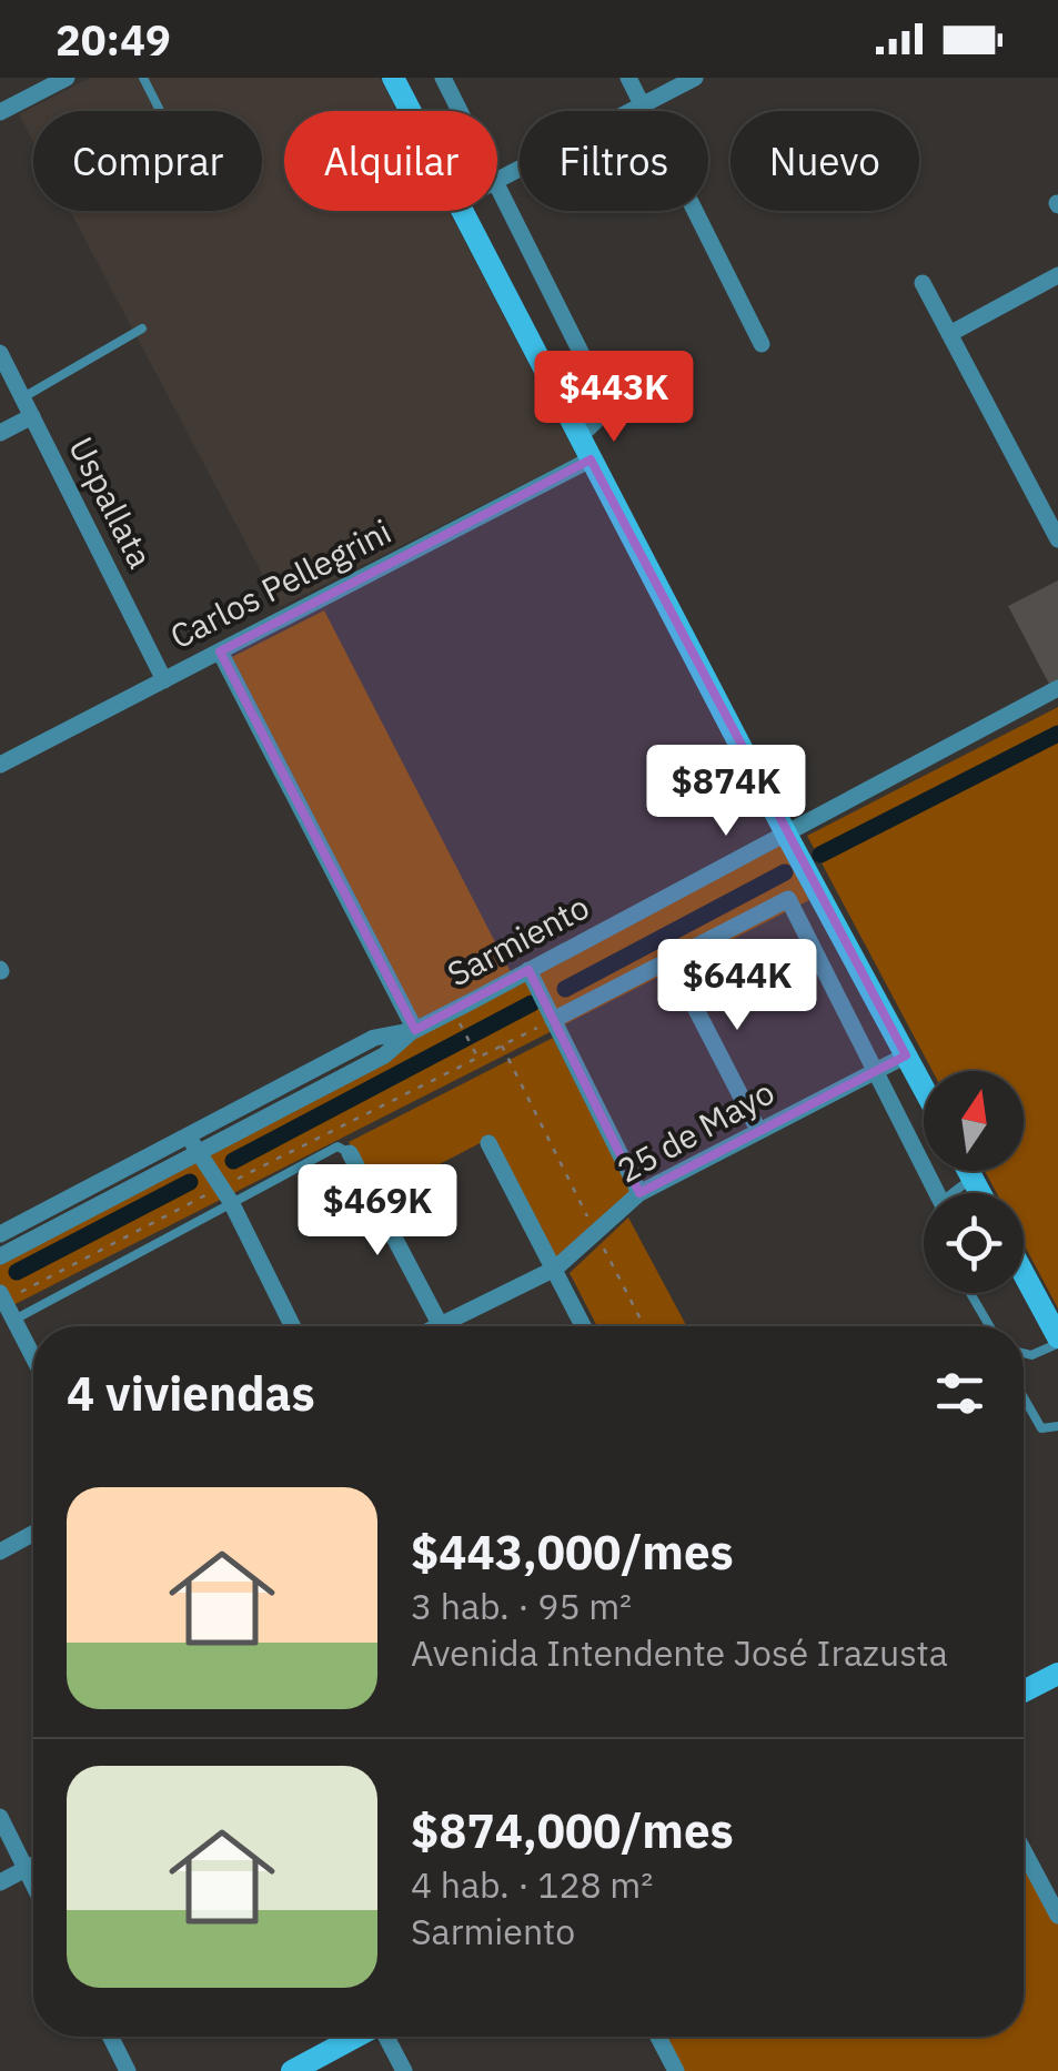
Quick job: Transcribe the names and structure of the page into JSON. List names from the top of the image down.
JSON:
{
  "streets": {
    "street": [
      "Uspallata",
      "Carlos Pellegrini",
      "Sarmiento",
      "25 de Mayo"
    ]
  },
  "crossings": [
    ["Uspallata", "Carlos Pellegrini"]
  ],
  "north": "top",
  "page": {
    "status": "20:49",
    "chip": [
      "Comprar",
      "Alquilar",
      "Filtros",
      "Nuevo"
    ],
    "price": [
      "$443K",
      "$874K",
      "$644K",
      "$469K"
    ],
    "heading": "4 viviendas",
    "list": [
      {
        "name": "$443,000/mes",
        "note": "3 hab. · 95 m² · Avenida Intendente José Irazusta"
      },
      {
        "name": "$874,000/mes",
        "note": "4 hab. · 128 m² · Sarmiento"
      }
    ]
  }
}
